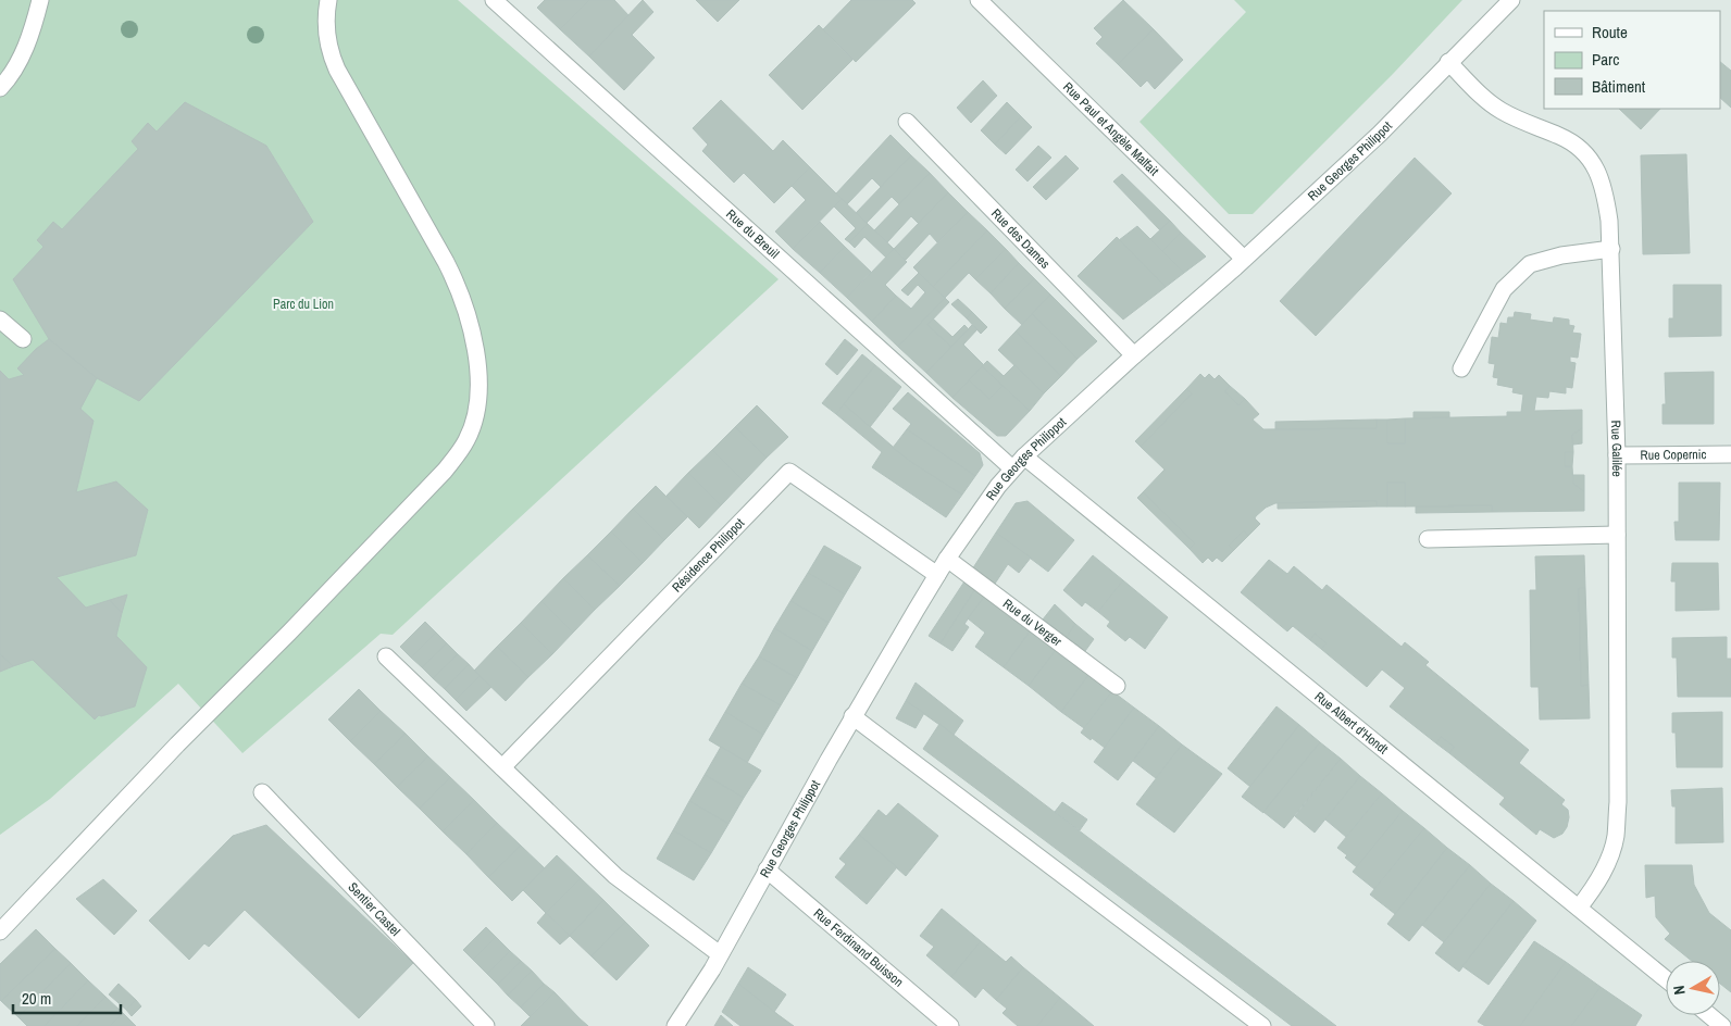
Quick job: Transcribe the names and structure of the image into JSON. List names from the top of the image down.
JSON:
{
  "streets": {
    "street": [
      "Rue Paul et Angèle Malfait",
      "Rue Georges Philippot",
      "Rue du Breuil",
      "Rue des Dames",
      "Rue Galilée",
      "Rue Copernic",
      "Résidence Philippot",
      "Rue du Verger",
      "Rue Albert d'Hondt",
      "Sentier Castel",
      "Rue Ferdinand Buisson"
    ]
  },
  "crossings": [
    ["Rue Paul et Angèle Malfait", "Rue Georges Philippot"],
    ["Rue Georges Philippot", "Rue du Breuil"],
    ["Rue Georges Philippot", "Rue des Dames"],
    ["Rue Georges Philippot", "Rue Galilée"],
    ["Rue Georges Philippot", "Résidence Philippot"],
    ["Rue Georges Philippot", "Rue du Verger"],
    ["Rue Georges Philippot", "Rue Albert d'Hondt"],
    ["Rue Georges Philippot", "Rue Ferdinand Buisson"],
    ["Rue Galilée", "Rue Copernic"],
    ["Rue Galilée", "Rue Albert d'Hondt"]
  ],
  "parks": ["Parc du Lion"],
  "legend": ["Route", "Parc", "Bâtiment"],
  "scale_bar": "20 m",
  "north": "left"
}
